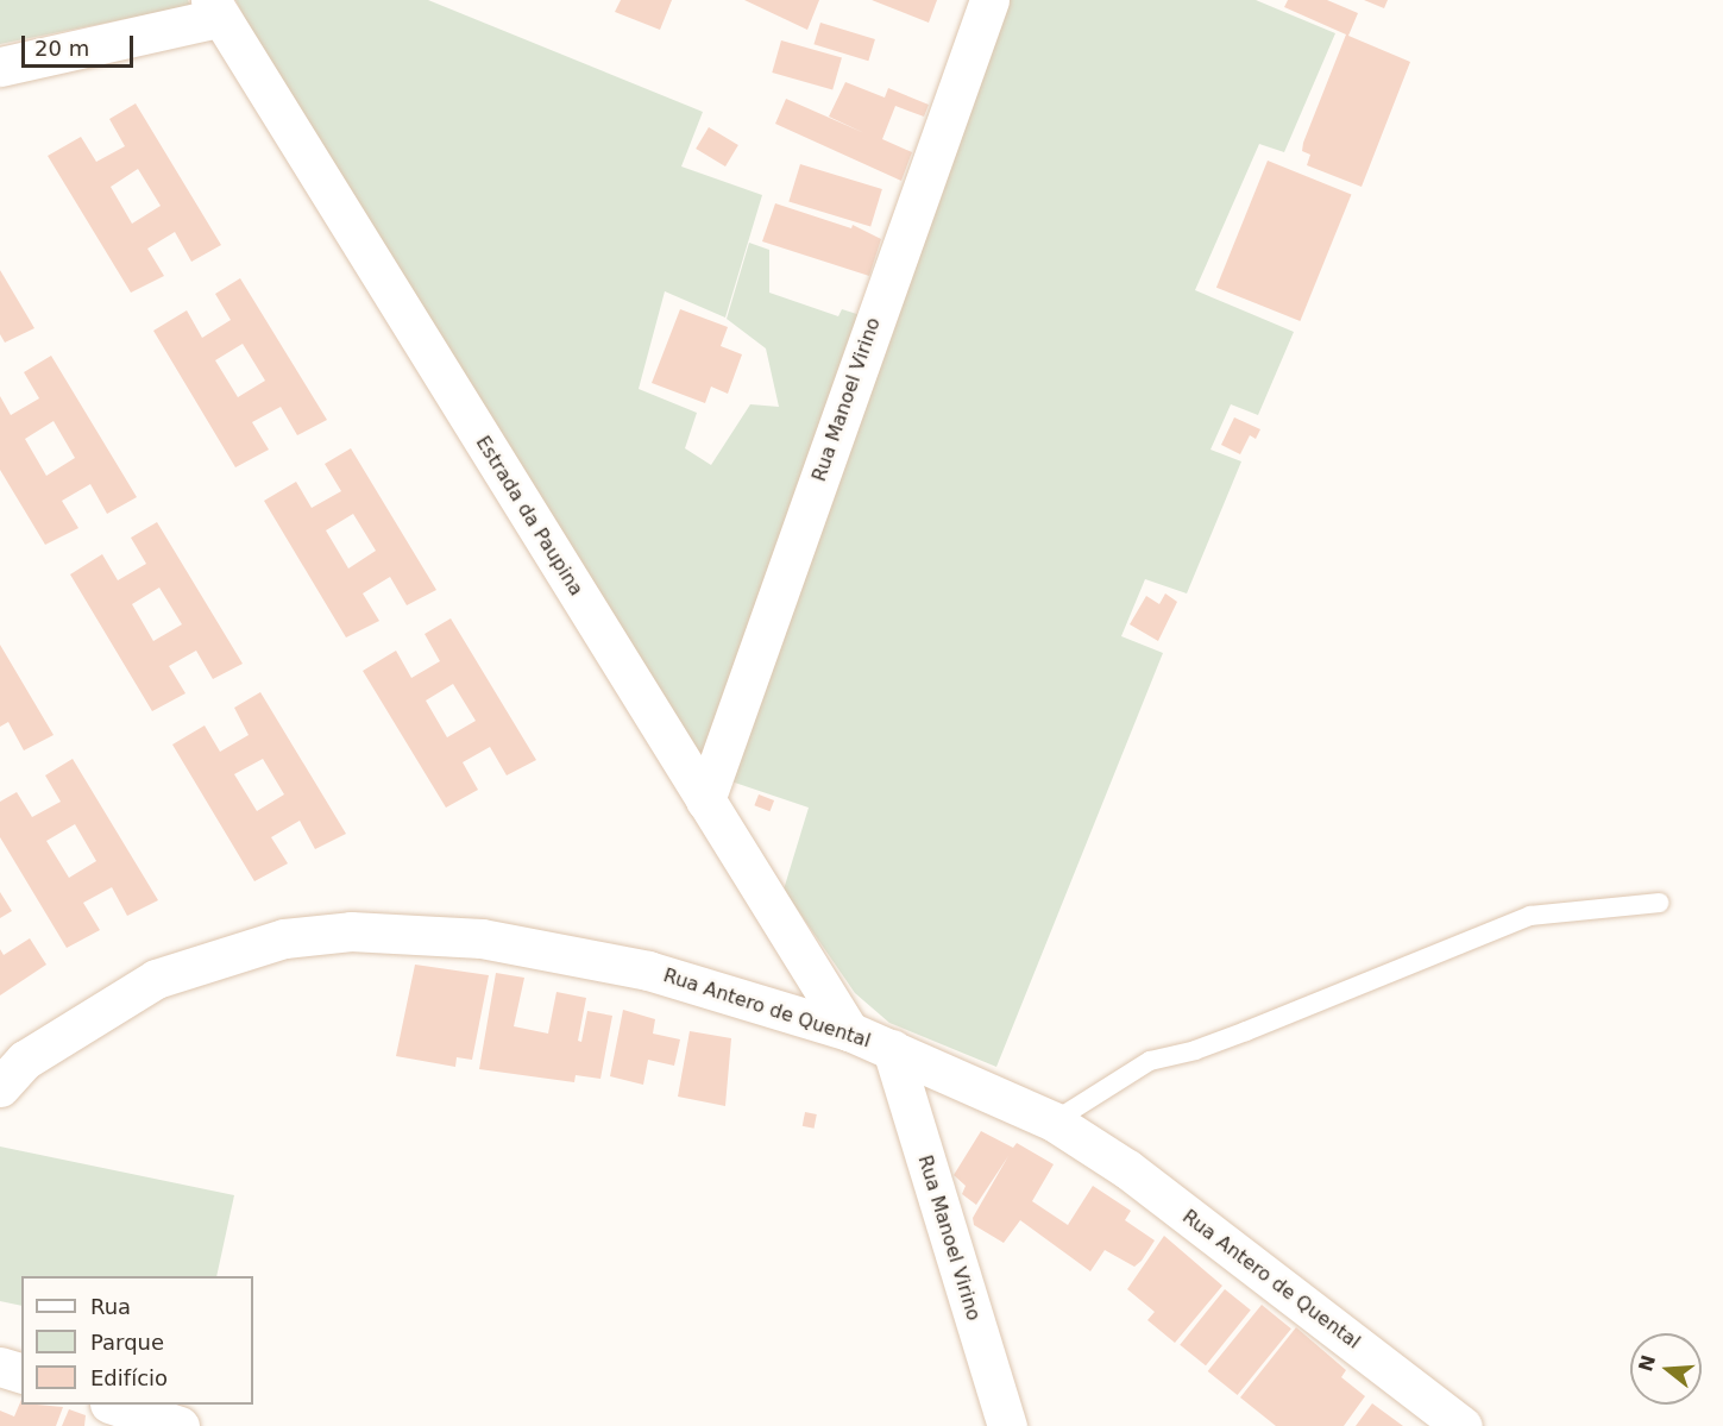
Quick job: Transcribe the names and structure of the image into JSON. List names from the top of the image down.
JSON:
{
  "streets": {
    "street": ["Rua Manoel Virino", "Estrada da Paupina", "Rua Antero de Quental"]
  },
  "crossings": [
    ["Rua Manoel Virino", "Estrada da Paupina"],
    ["Rua Manoel Virino", "Rua Antero de Quental"],
    ["Estrada da Paupina", "Rua Antero de Quental"]
  ],
  "legend": ["Rua", "Parque", "Edifício"],
  "scale_bar": "20 m",
  "north": "left"
}
